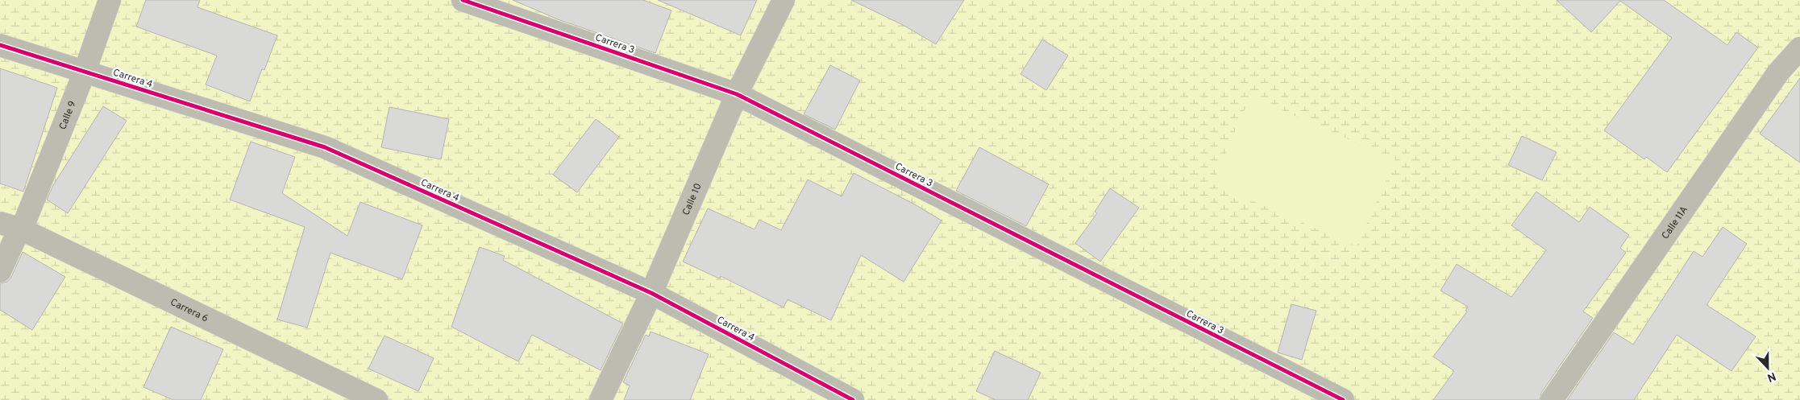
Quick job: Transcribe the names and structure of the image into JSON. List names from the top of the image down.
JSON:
{
  "streets": {
    "street": [
      "Carrera 3",
      "Carrera 4",
      "Calle 9",
      "Calle 10",
      "Calle 11A",
      "Carrera 6"
    ]
  },
  "crossings": [
    ["Carrera 3", "Calle 10"],
    ["Carrera 4", "Calle 9"],
    ["Carrera 4", "Calle 10"],
    ["Calle 9", "Carrera 6"]
  ],
  "north": "bottom"
}
